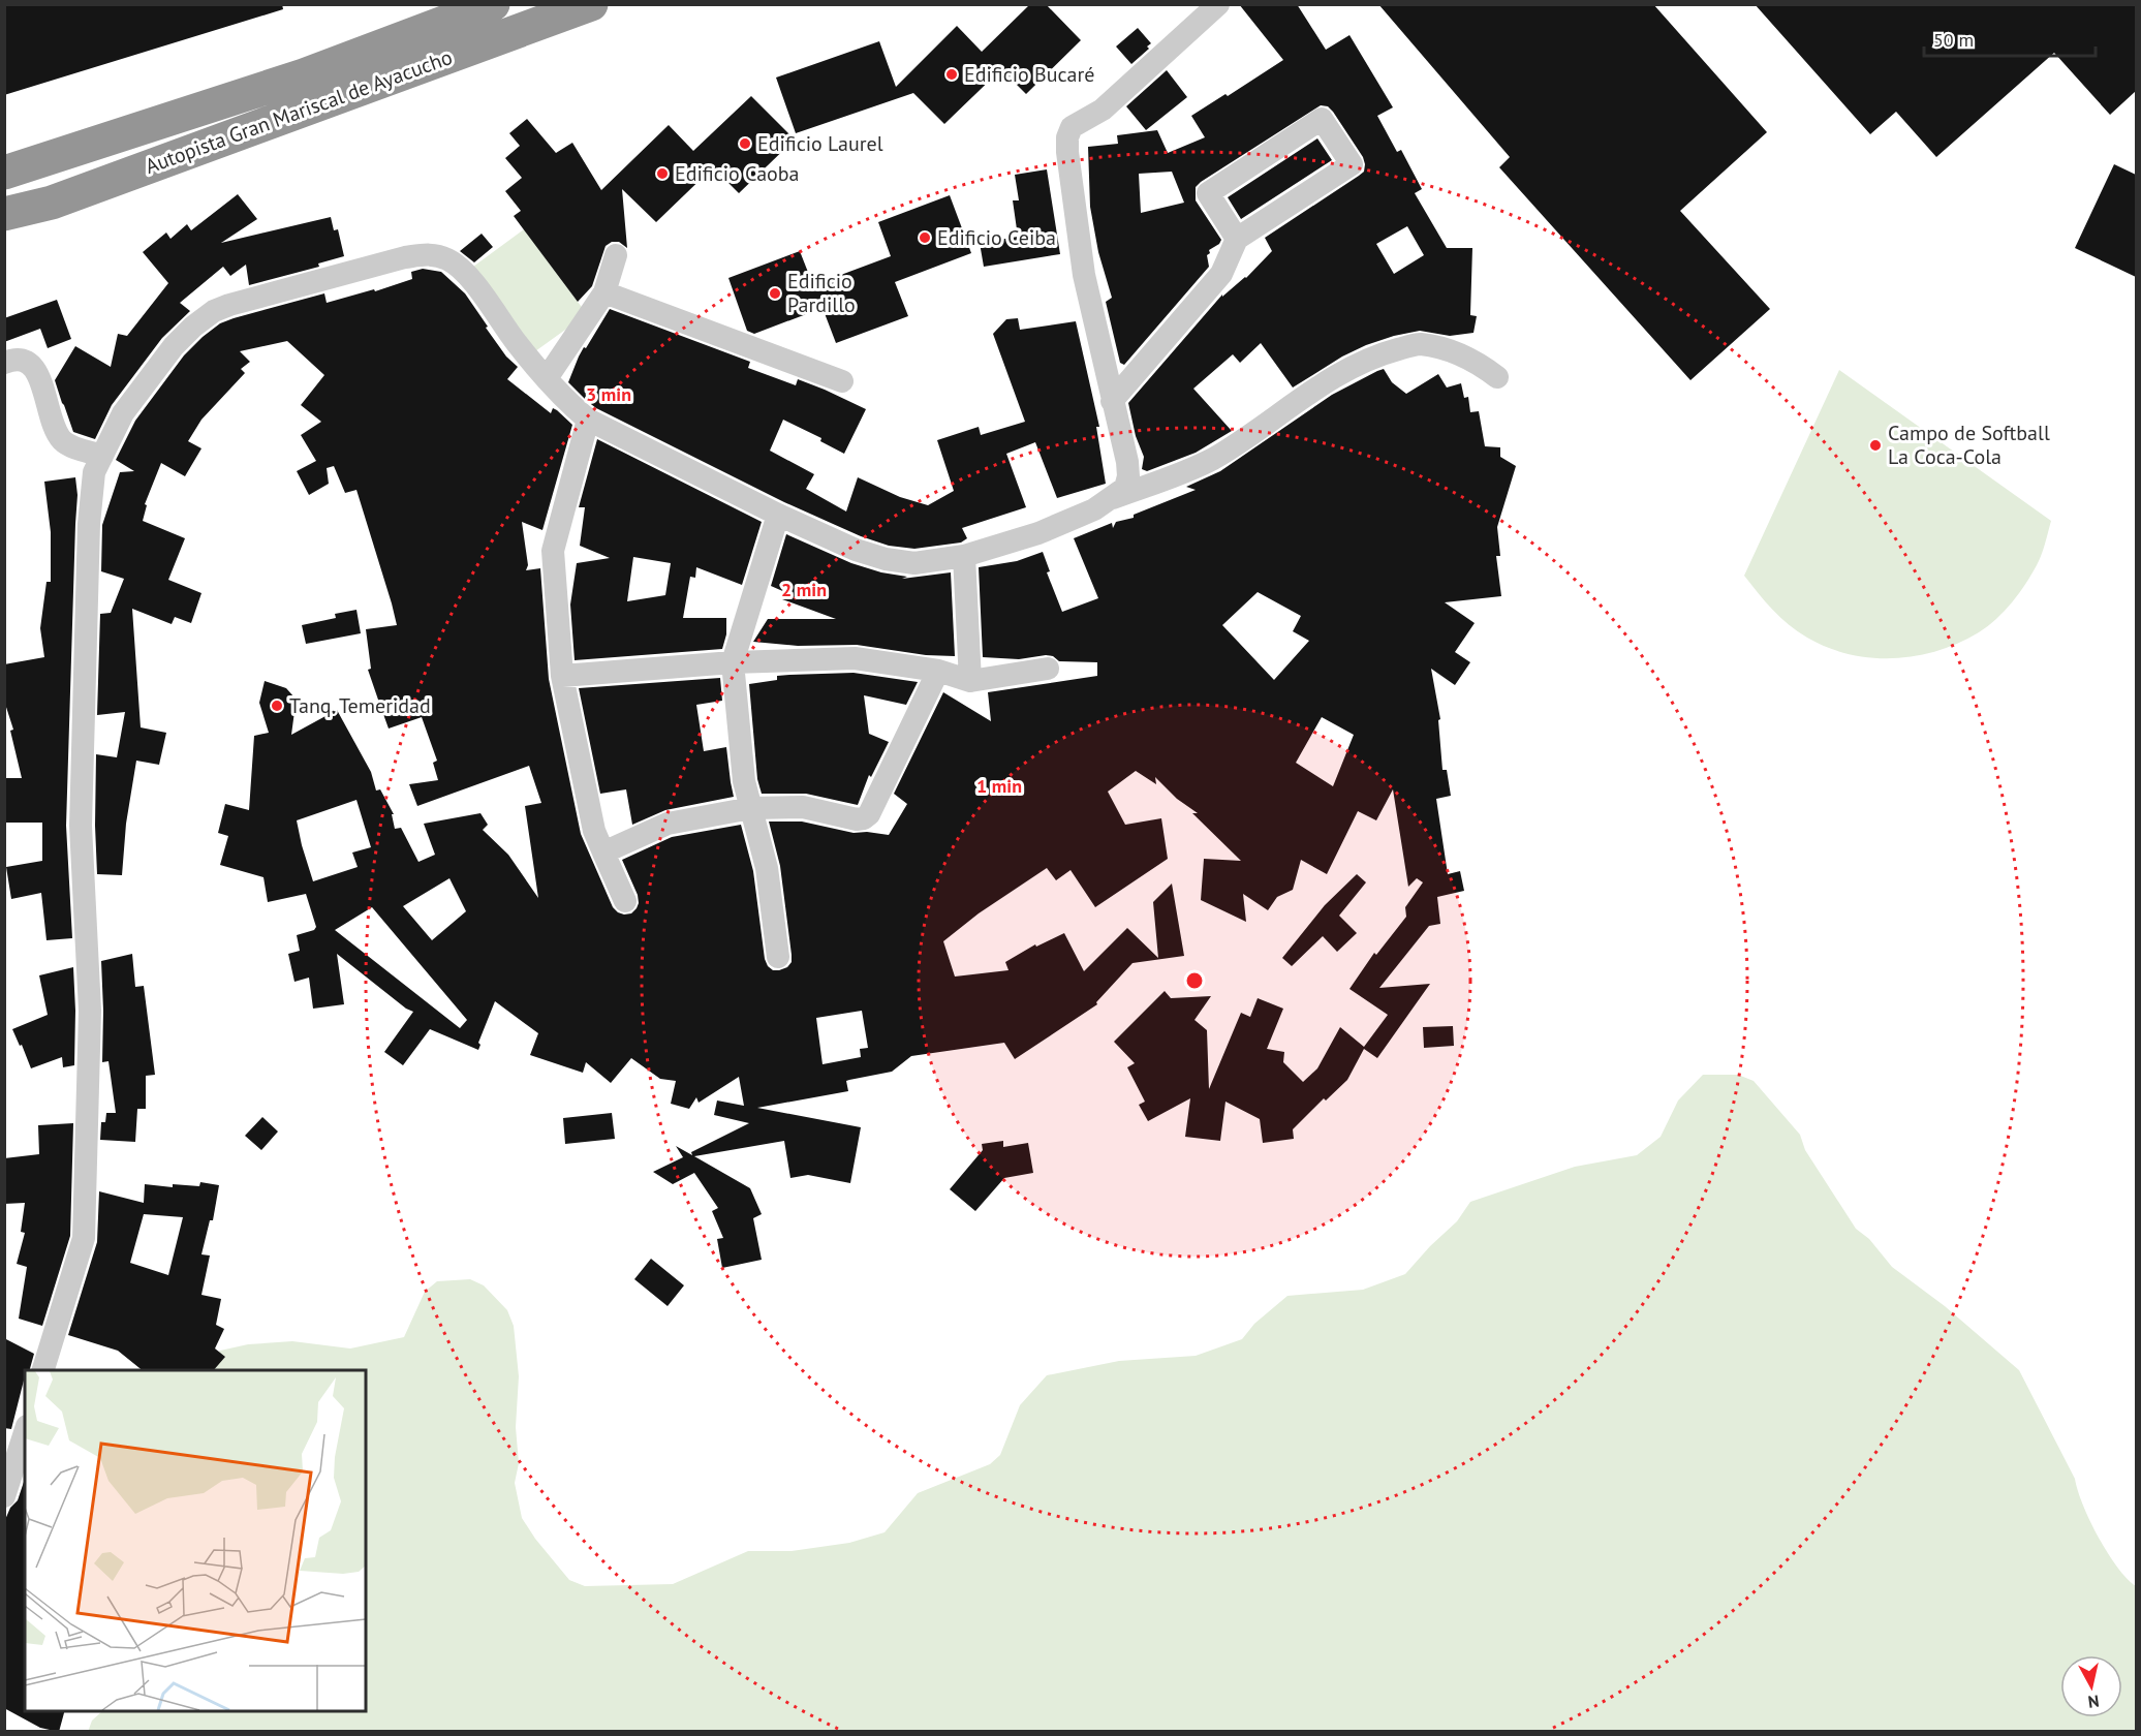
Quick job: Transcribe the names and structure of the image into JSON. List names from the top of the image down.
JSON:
{
  "streets": {
    "highway": ["Autopista Gran Mariscal de Ayacucho"]
  },
  "places": [
    "Edificio Bucaré",
    "Edificio Laurel",
    "Edificio Caoba",
    "Edificio Ceiba",
    "Edificio Pardillo",
    "Campo de Softball La Coca-Cola",
    "Tanq. Temeridad"
  ],
  "scale_bar": "50 m",
  "north": "bottom",
  "rings": ["3 min", "2 min", "1 min"]
}
